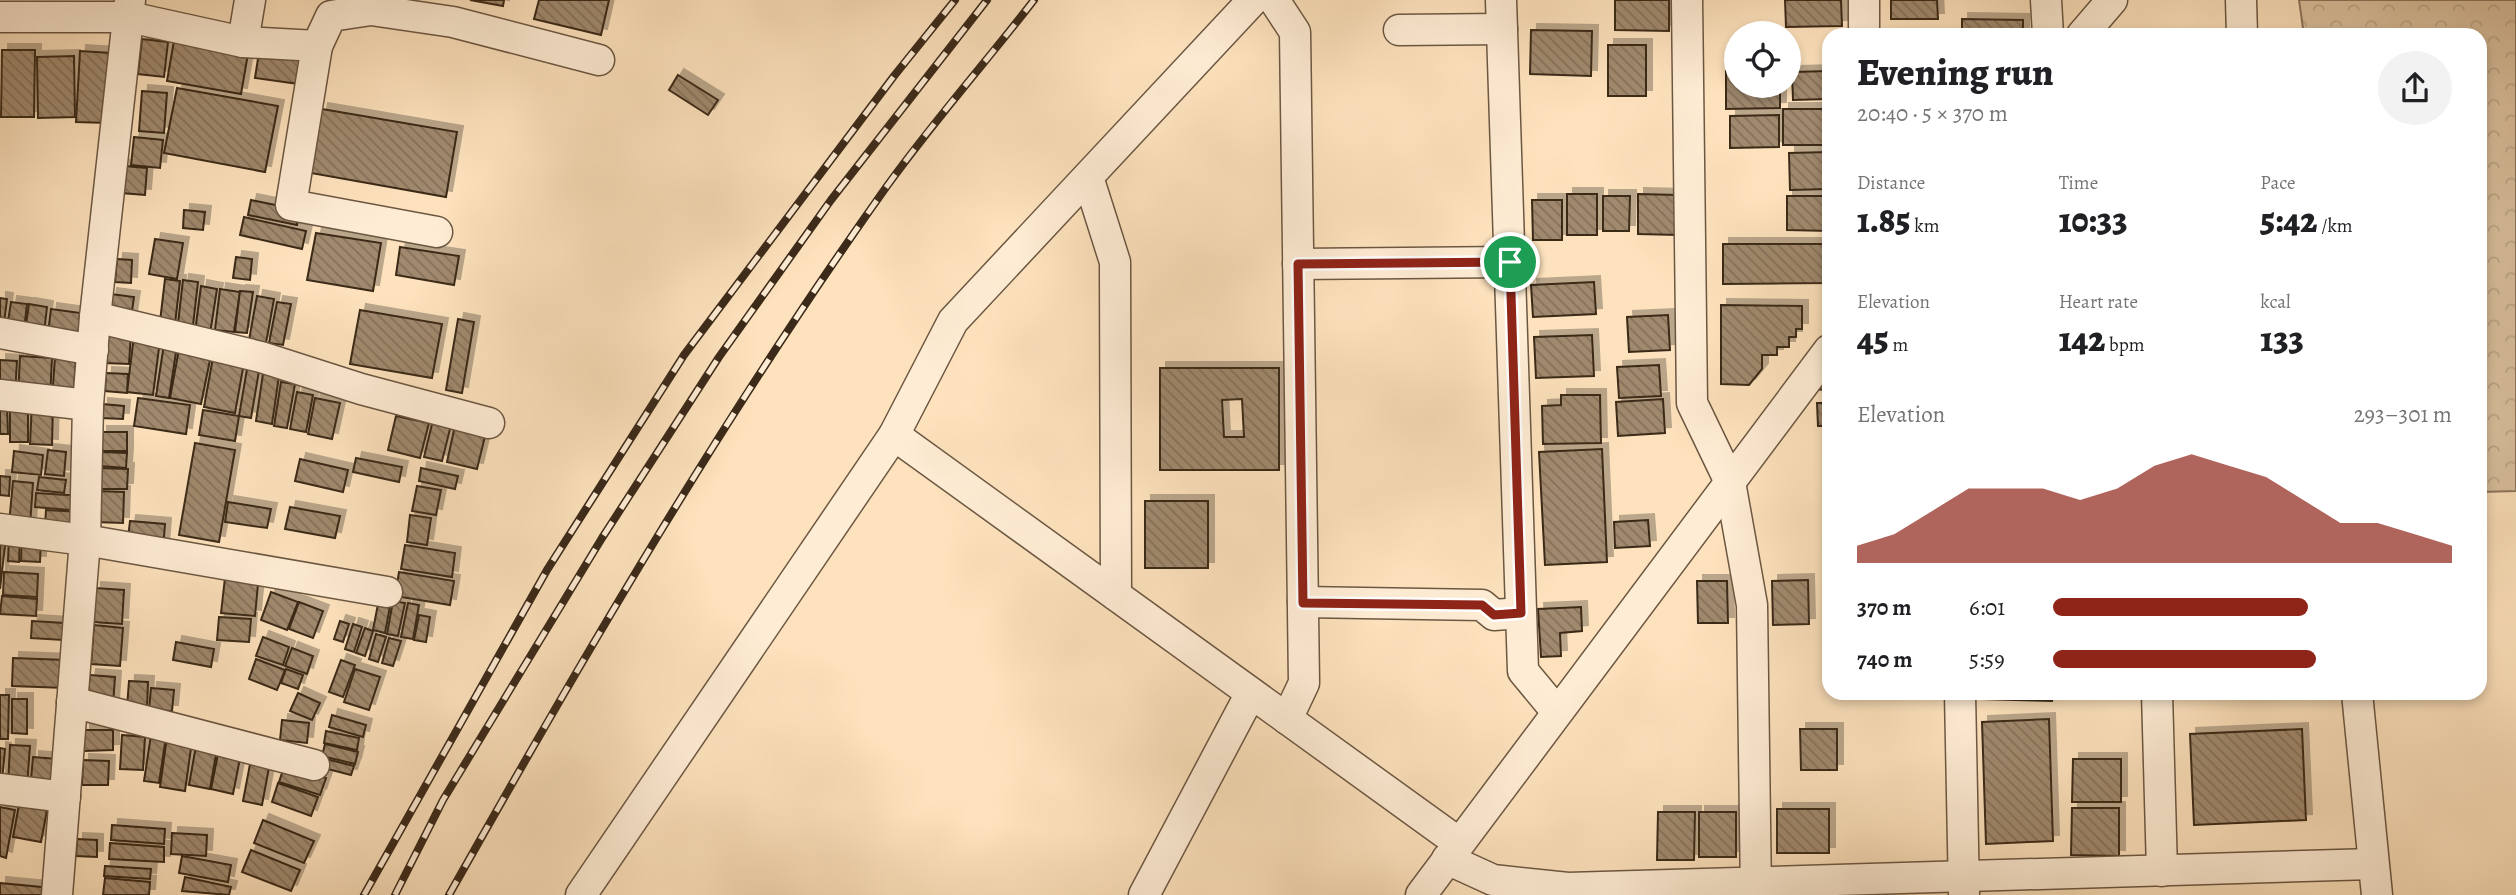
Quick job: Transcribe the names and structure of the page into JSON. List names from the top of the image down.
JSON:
{
  "page": {
    "heading": ["Evening run", "20:40 · 5 × 370 m"],
    "stats": [
      ["Distance", "1.85 km"],
      ["Time", "10:33"],
      ["Pace", "5:42 /km"],
      ["Elevation", "45 m"],
      ["Heart rate", "142 bpm"],
      ["kcal", "133"]
    ],
    "chart": ["Elevation", "293–301 m"],
    "list": [
      {
        "name": "370 m",
        "note": "6:01"
      },
      {
        "name": "740 m",
        "note": "5:59"
      }
    ]
  }
}
